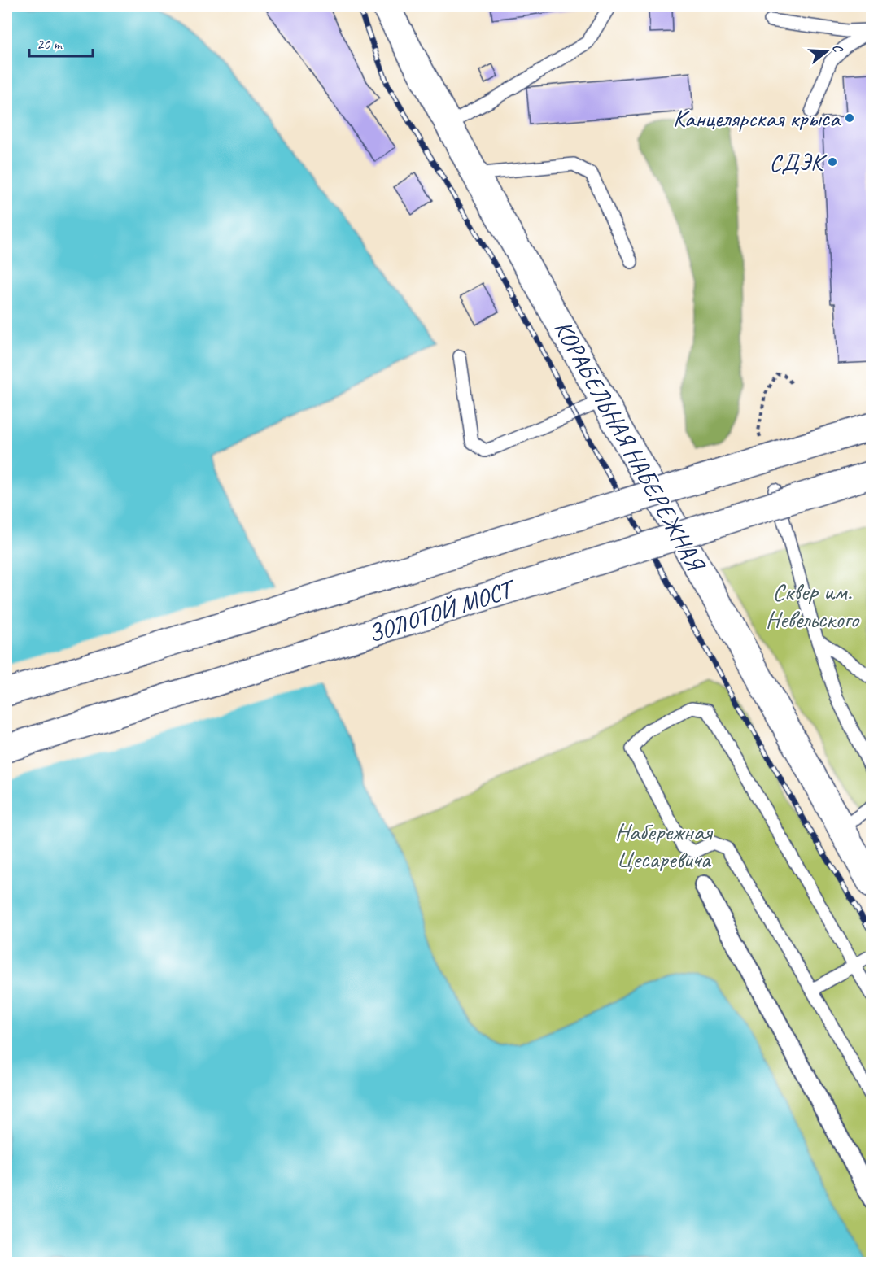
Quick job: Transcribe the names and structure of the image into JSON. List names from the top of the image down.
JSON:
{
  "streets": {
    "main road": ["КОРАБЕЛЬНАЯ НАБЕРЕЖНАЯ", "ЗОЛОТОЙ МОСТ"]
  },
  "parks": ["Сквер им. Невельского", "Набережная Цесаревича"],
  "places": ["Канцелярская крыса", "СДЭК"],
  "scale_bar": "20 m",
  "north": "right"
}
